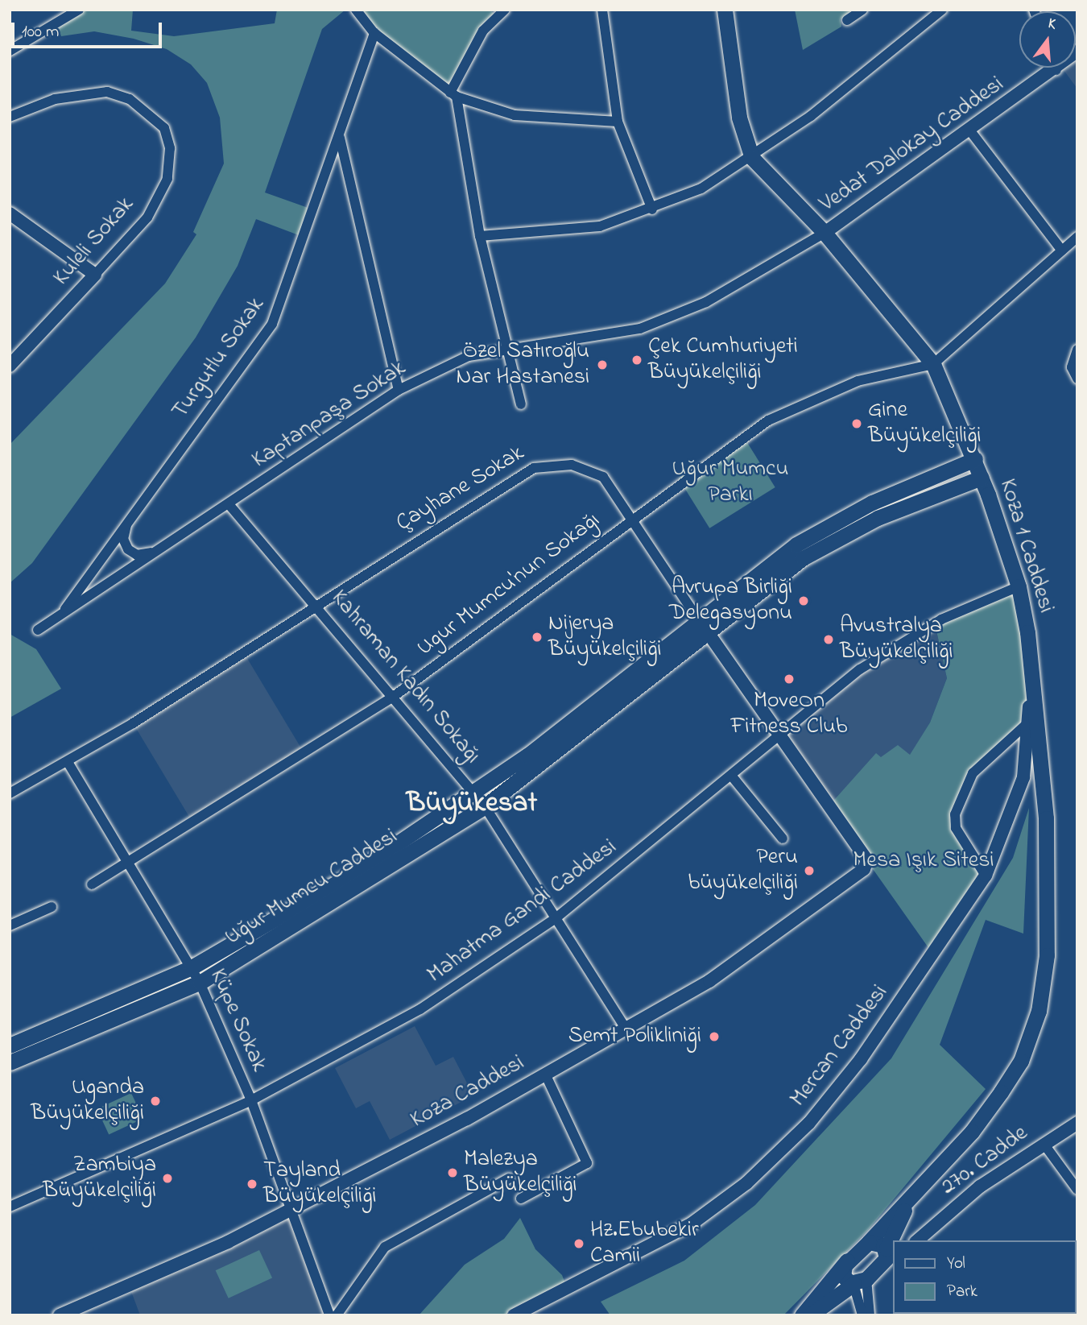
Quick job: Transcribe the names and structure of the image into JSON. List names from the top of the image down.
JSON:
{
  "streets": {
    "main road": ["Çayhane Sokak", "Koza 1 Caddesi", "Uğur Mumcu Caddesi"],
    "street": [
      "Vedat Dalokay Caddesi",
      "Kuleli Sokak",
      "Turgutlu Sokak",
      "Kaptanpaşa Sokak",
      "Ugur Mumcu'nun Sokağı",
      "Kahraman Kadın Sokağı",
      "Mahatma Gandi Caddesi",
      "Küpe Sokak",
      "Mercan Caddesi",
      "Koza Caddesi",
      "270. Cadde"
    ]
  },
  "crossings": [
    ["Vedat Dalokay Caddesi", "Kaptanpaşa Sokak"],
    ["Vedat Dalokay Caddesi", "Koza 1 Caddesi"],
    ["Turgutlu Sokak", "Kaptanpaşa Sokak"],
    ["Kaptanpaşa Sokak", "Koza 1 Caddesi"],
    ["Kaptanpaşa Sokak", "Kahraman Kadın Sokağı"],
    ["Çayhane Sokak", "Ugur Mumcu'nun Sokağı"],
    ["Çayhane Sokak", "Kahraman Kadın Sokağı"],
    ["Çayhane Sokak", "Uğur Mumcu Caddesi"],
    ["Çayhane Sokak", "Mahatma Gandi Caddesi"],
    ["Çayhane Sokak", "Küpe Sokak"],
    ["Çayhane Sokak", "Koza Caddesi"],
    ["Koza 1 Caddesi", "Ugur Mumcu'nun Sokağı"],
    ["Koza 1 Caddesi", "Uğur Mumcu Caddesi"],
    ["Koza 1 Caddesi", "Mahatma Gandi Caddesi"],
    ["Koza 1 Caddesi", "Mercan Caddesi"],
    ["Ugur Mumcu'nun Sokağı", "Kahraman Kadın Sokağı"],
    ["Ugur Mumcu'nun Sokağı", "Küpe Sokak"],
    ["Kahraman Kadın Sokağı", "Uğur Mumcu Caddesi"],
    ["Kahraman Kadın Sokağı", "Mahatma Gandi Caddesi"],
    ["Kahraman Kadın Sokağı", "Koza Caddesi"],
    ["Uğur Mumcu Caddesi", "Küpe Sokak"],
    ["Mahatma Gandi Caddesi", "Küpe Sokak"],
    ["Küpe Sokak", "Koza Caddesi"]
  ],
  "districts": ["Büyükesat"],
  "parks": ["Uğur Mumcu Parkı", "Mesa Işık Sitesi"],
  "places": [
    "Çek Cumhuriyeti Büyükelçiliği",
    "Özel Satıroğlu Nar Hastanesi",
    "Gine Büyükelçiliği",
    "Avrupa Birliği Delegasyonu",
    "Nijerya Büyükelçiliği",
    "Avustralya Büyükelçiliği",
    "MoveOn Fitness Club",
    "Peru büyükelçiliği",
    "Semt Polikliniği",
    "Uganda Büyükelçiliği",
    "Malezya Büyükelçiliği",
    "Zambiya Büyükelçiliği",
    "Tayland Büyükelçiliği",
    "Hz.Ebubekir Camii"
  ],
  "legend": ["Yol", "Park"],
  "scale_bar": "100 m",
  "north": "top"
}
